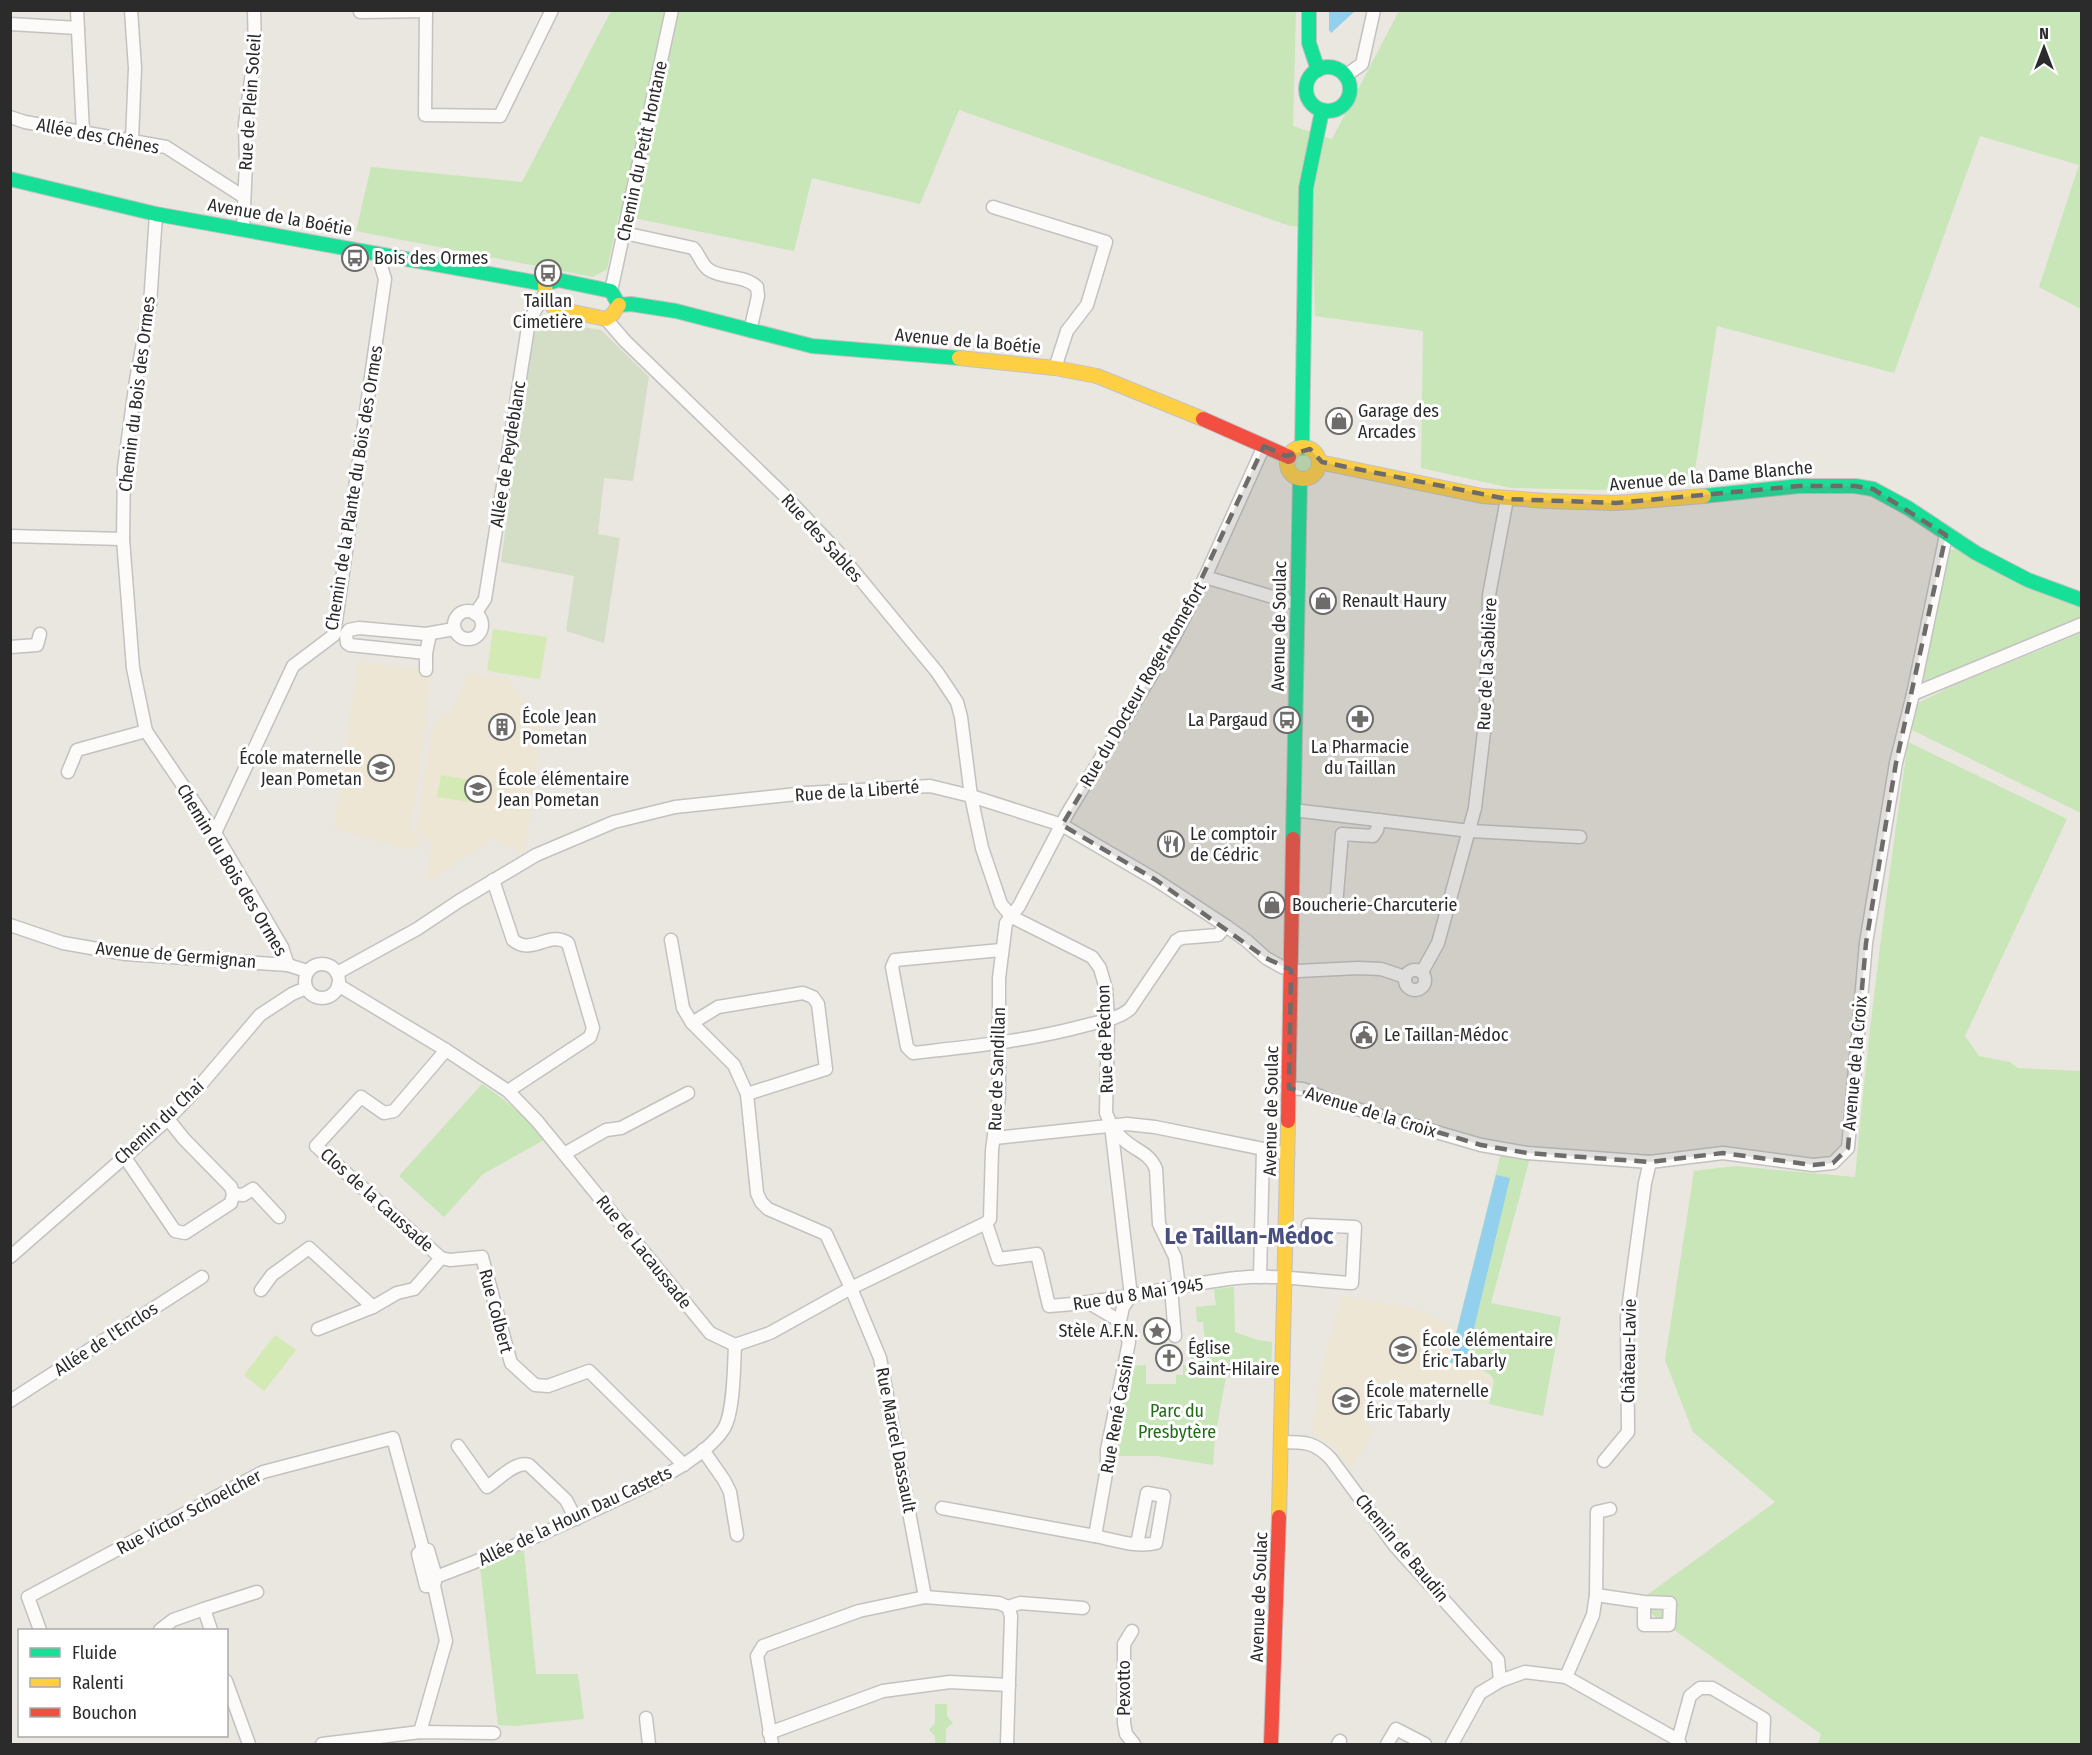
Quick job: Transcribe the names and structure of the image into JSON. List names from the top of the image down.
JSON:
{
  "streets": {
    "main road": ["Avenue de la Boétie", "Avenue de la Dame Blanche", "Avenue de Soulac"],
    "street": [
      "Rue de Plein Soleil",
      "Allée des Chênes",
      "Chemin du Petit Hontane",
      "Chemin du Bois des Ormes",
      "Allée de Peydeblanc",
      "Chemin de la Plante du Bois des Ormes",
      "Rue des Sables",
      "Rue de la Sablière",
      "Rue du Docteur Roger Romefort",
      "Rue de la Liberté",
      "Avenue de Germignan",
      "Rue de Péchon",
      "Avenue de la Croix",
      "Rue de Sandillan",
      "Chemin du Chai",
      "Clos de la Caussade",
      "Rue de Lacaussade",
      "Rue du 8 Mai 1945",
      "Rue Colbert",
      "Allée de l'Enclos",
      "Château-Lavie",
      "Rue René Cassin",
      "Rue Marcel Dassault",
      "Rue Victor Schoelcher",
      "Allée de la Houn Dau Castets",
      "Chemin de Baudin",
      "Pexotto"
    ]
  },
  "crossings": [
    ["Rue de Plein Soleil", "Allée des Chênes"],
    ["Rue de Plein Soleil", "Avenue de la Boétie"],
    ["Avenue de la Boétie", "Chemin du Bois des Ormes"],
    ["Avenue de la Boétie", "Allée de Peydeblanc"],
    ["Avenue de la Boétie", "Avenue de la Dame Blanche"],
    ["Avenue de la Boétie", "Chemin de la Plante du Bois des Ormes"],
    ["Avenue de la Boétie", "Avenue de Soulac"],
    ["Avenue de la Boétie", "Rue du Docteur Roger Romefort"],
    ["Chemin du Bois des Ormes", "Chemin de la Plante du Bois des Ormes"],
    ["Chemin du Bois des Ormes", "Avenue de Germignan"],
    ["Avenue de la Dame Blanche", "Avenue de Soulac"],
    ["Avenue de la Dame Blanche", "Rue de la Sablière"],
    ["Avenue de la Dame Blanche", "Avenue de la Croix"],
    ["Rue des Sables", "Rue de la Liberté"],
    ["Avenue de Soulac", "Rue de la Liberté"],
    ["Avenue de Soulac", "Avenue de la Croix"],
    ["Avenue de Soulac", "Rue du 8 Mai 1945"],
    ["Avenue de Soulac", "Chemin de Baudin"],
    ["Rue de la Sablière", "Rue de la Liberté"],
    ["Rue du Docteur Roger Romefort", "Rue de la Liberté"],
    ["Rue du Docteur Roger Romefort", "Rue de Péchon"],
    ["Rue du Docteur Roger Romefort", "Rue de Sandillan"],
    ["Rue de la Liberté", "Avenue de Germignan"],
    ["Rue de la Liberté", "Chemin du Chai"],
    ["Rue de la Liberté", "Rue de Lacaussade"],
    ["Avenue de Germignan", "Chemin du Chai"],
    ["Avenue de Germignan", "Rue de Lacaussade"],
    ["Rue de Péchon", "Rue de Sandillan"],
    ["Rue de Péchon", "Rue du 8 Mai 1945"],
    ["Avenue de la Croix", "Château-Lavie"],
    ["Rue de Sandillan", "Rue du 8 Mai 1945"],
    ["Chemin du Chai", "Rue de Lacaussade"],
    ["Clos de la Caussade", "Rue de Lacaussade"],
    ["Clos de la Caussade", "Rue Colbert"],
    ["Rue de Lacaussade", "Allée de la Houn Dau Castets"],
    ["Rue Colbert", "Allée de la Houn Dau Castets"],
    ["Rue Victor Schoelcher", "Allée de la Houn Dau Castets"]
  ],
  "districts": ["Le Taillan-Médoc"],
  "parks": ["Parc du Presbytère"],
  "places": {
    "bus stop": ["Bois des Ormes", "Taillan Cimetière", "La Pargaud"],
    "shop": ["Garage des Arcades", "Renault Haury", "Boucherie-Charcuterie"],
    "pharmacy": ["La Pharmacie du Taillan"],
    "building": ["École Jean Pometan"],
    "school or university": [
      "École maternelle Jean Pometan",
      "École élémentaire Jean Pometan",
      "École élémentaire Éric Tabarly",
      "École maternelle Éric Tabarly"
    ],
    "restaurant": ["Le comptoir de Cédric"],
    "public building": ["Le Taillan-Médoc"],
    "place": ["Stèle A.F.N."],
    "church": ["Église Saint-Hilaire"]
  },
  "legend": ["Fluide", "Ralenti", "Bouchon"],
  "north": "top"
}
